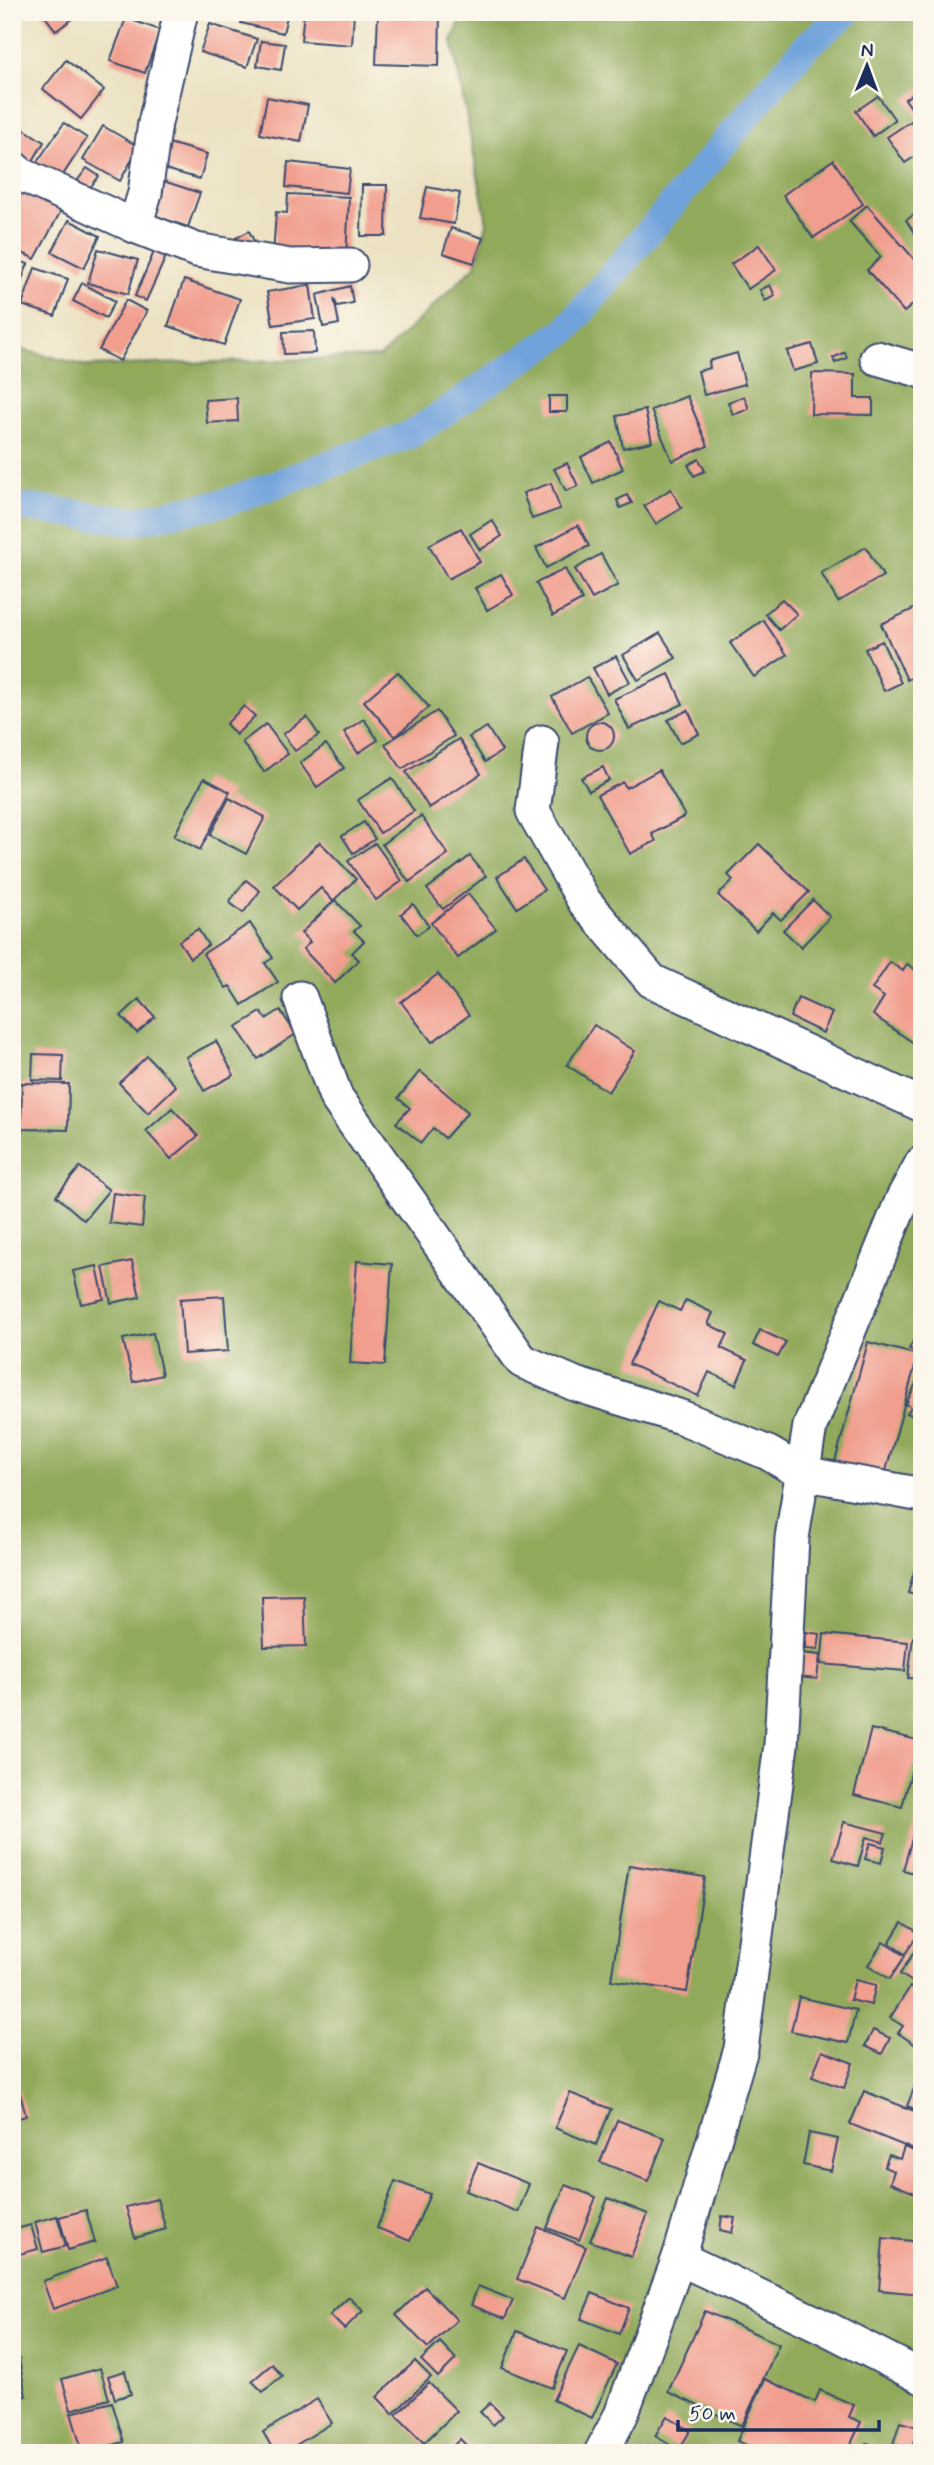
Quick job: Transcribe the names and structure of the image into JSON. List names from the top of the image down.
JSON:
{
  "scale_bar": "50 m",
  "north": "top"
}
